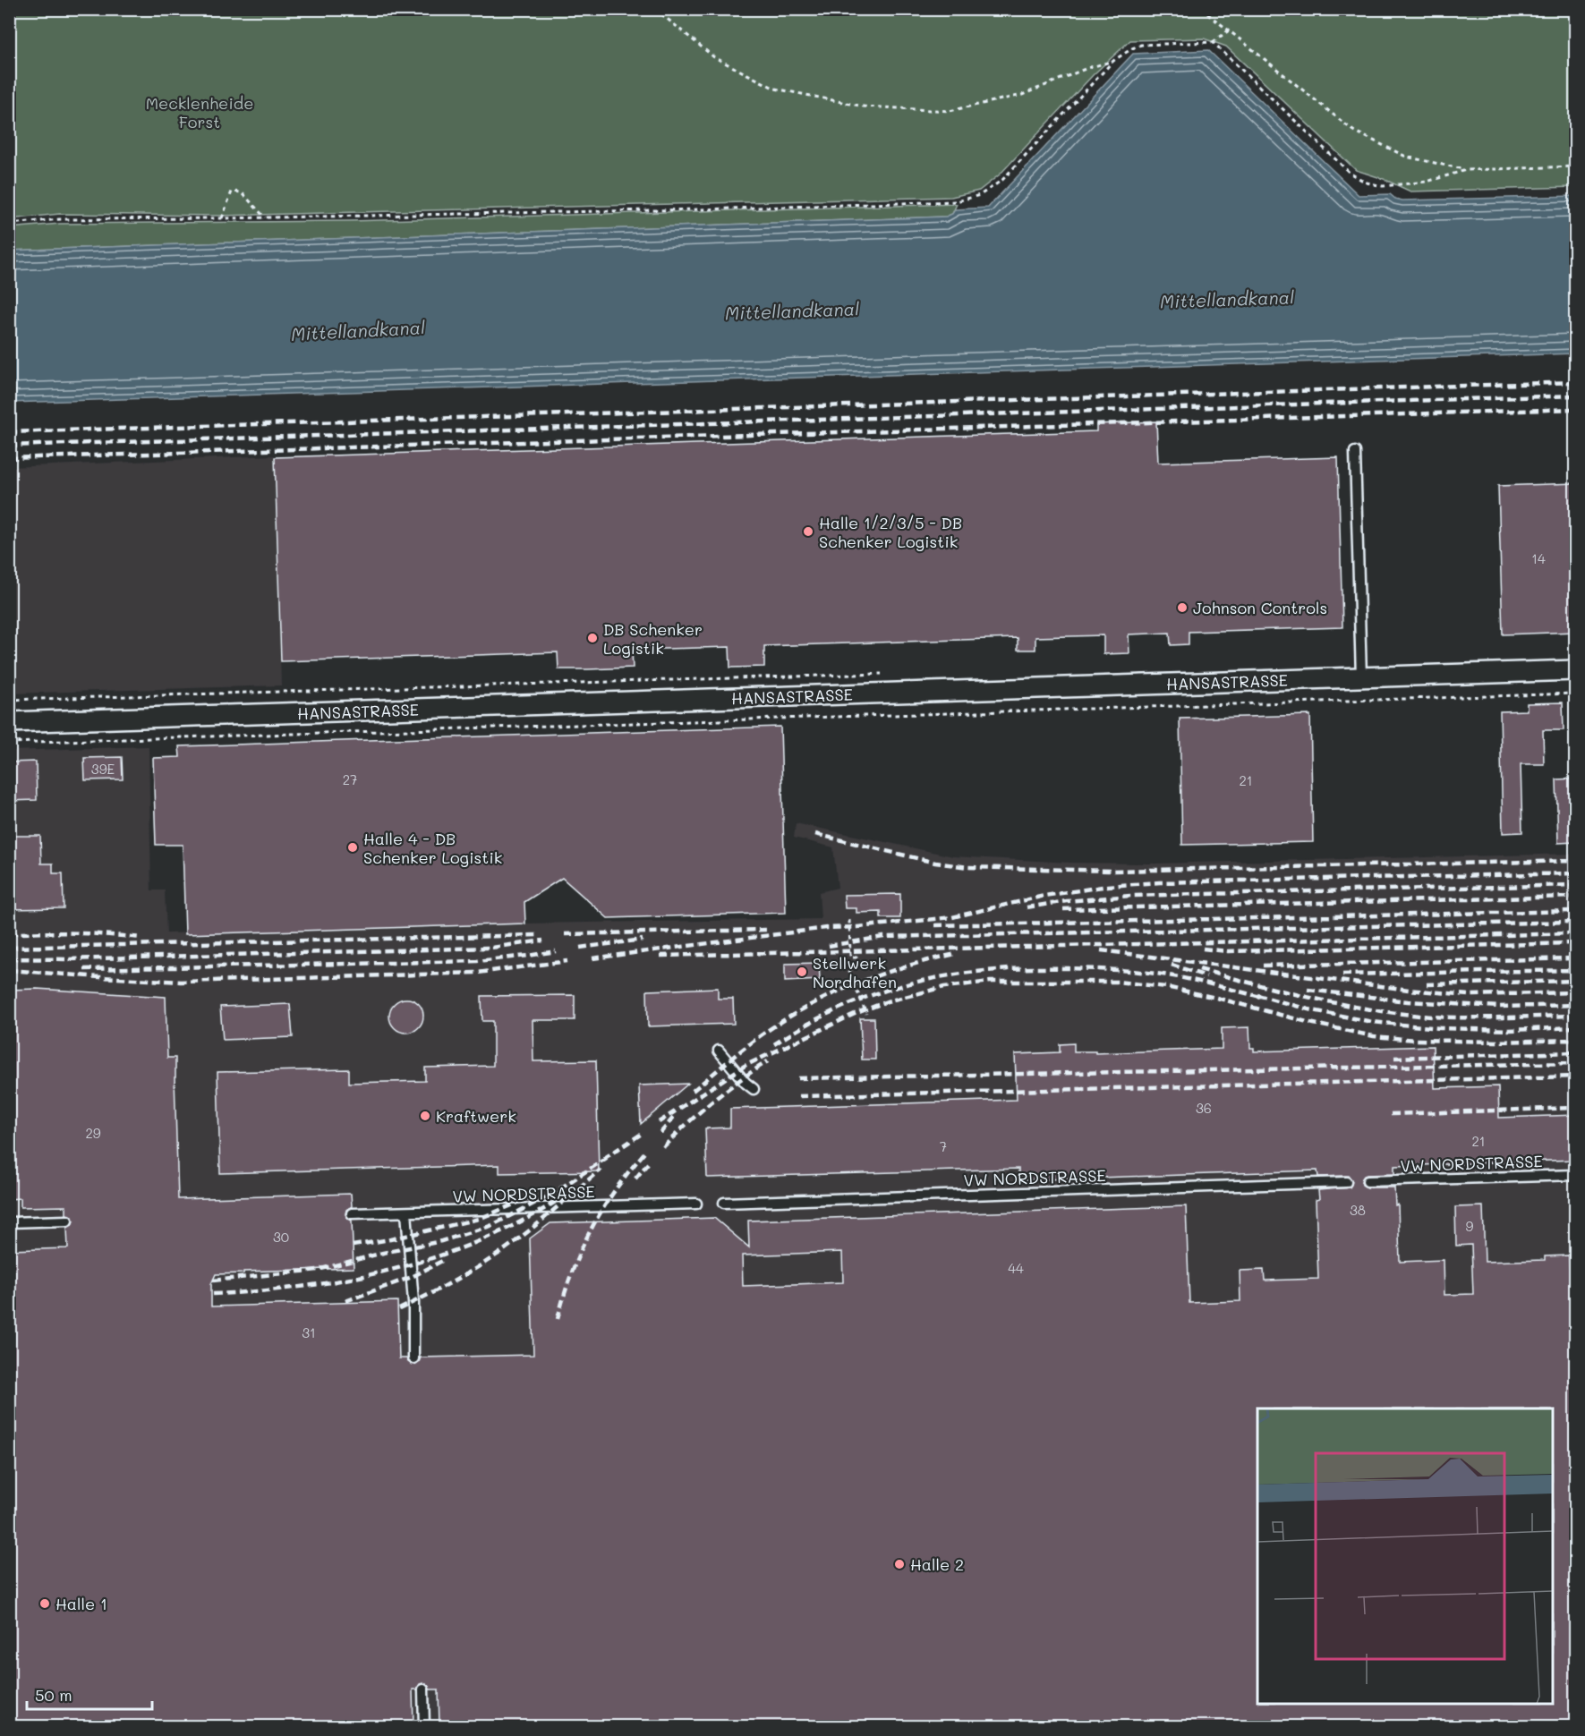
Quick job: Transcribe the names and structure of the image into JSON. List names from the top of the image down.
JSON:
{
  "streets": {
    "street": ["HANSASTRASSE"],
    "lane": ["VW NORDSTRASSE"]
  },
  "water": ["Mittellandkanal"],
  "parks": ["Mecklenheide Forst"],
  "places": [
    "Halle 1/2/3/5 - DB Schenker Logistik",
    "Johnson Controls",
    "DB Schenker Logistik",
    "Halle 4 - DB Schenker Logistik",
    "Stellwerk Nordhafen",
    "Kraftwerk",
    "Halle 2",
    "Halle 1"
  ],
  "house_numbers": [
    "14",
    "39E",
    "27",
    "21",
    "36",
    "29",
    "21",
    "7",
    "38",
    "9",
    "30",
    "44",
    "31"
  ],
  "scale_bar": "50 m"
}
